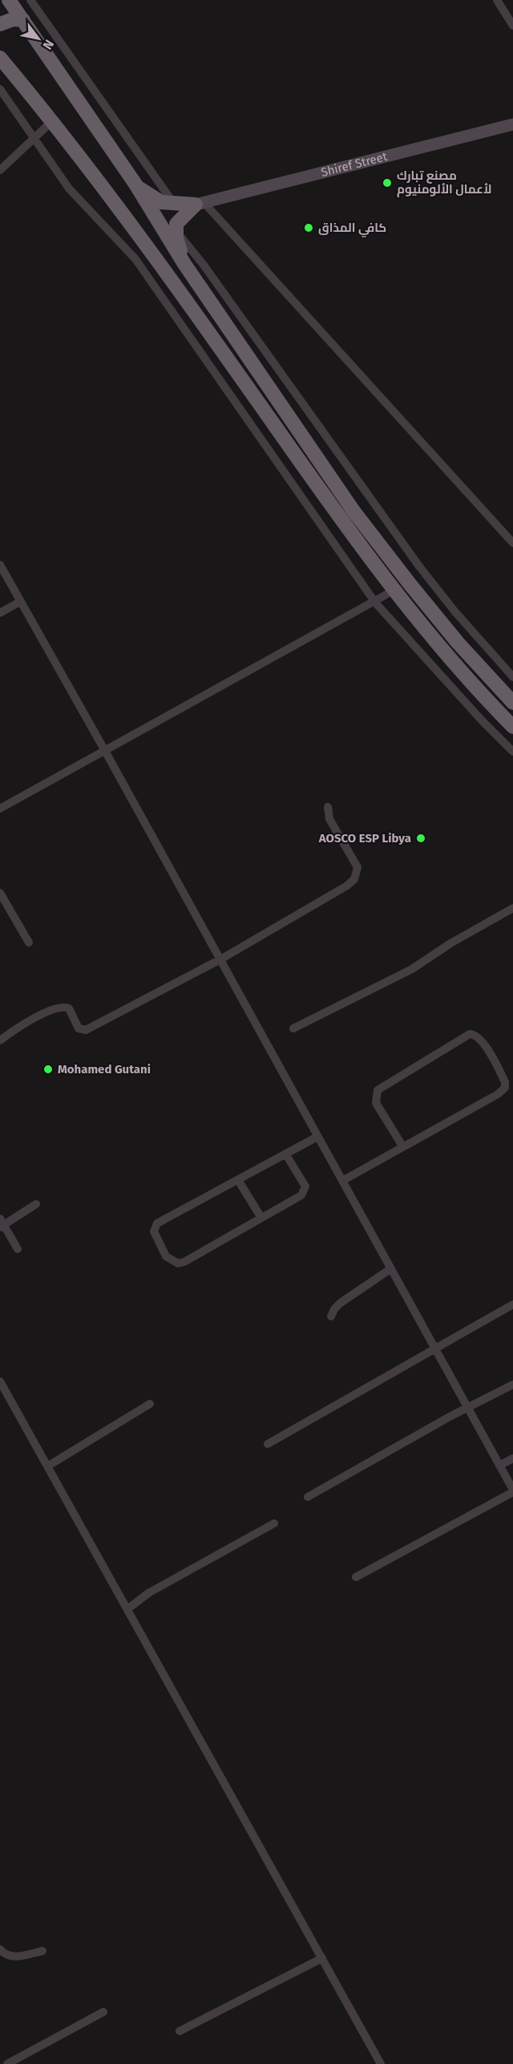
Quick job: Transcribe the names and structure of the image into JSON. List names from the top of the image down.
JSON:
{
  "streets": {
    "main road": ["Shiref Street"]
  },
  "places": [
    "مصنع تبارك لأعمال الألومنيوم",
    "كافي المذاق",
    "AOSCO ESP Libya",
    "Mohamed Gutani"
  ],
  "north": "bottom right"
}
